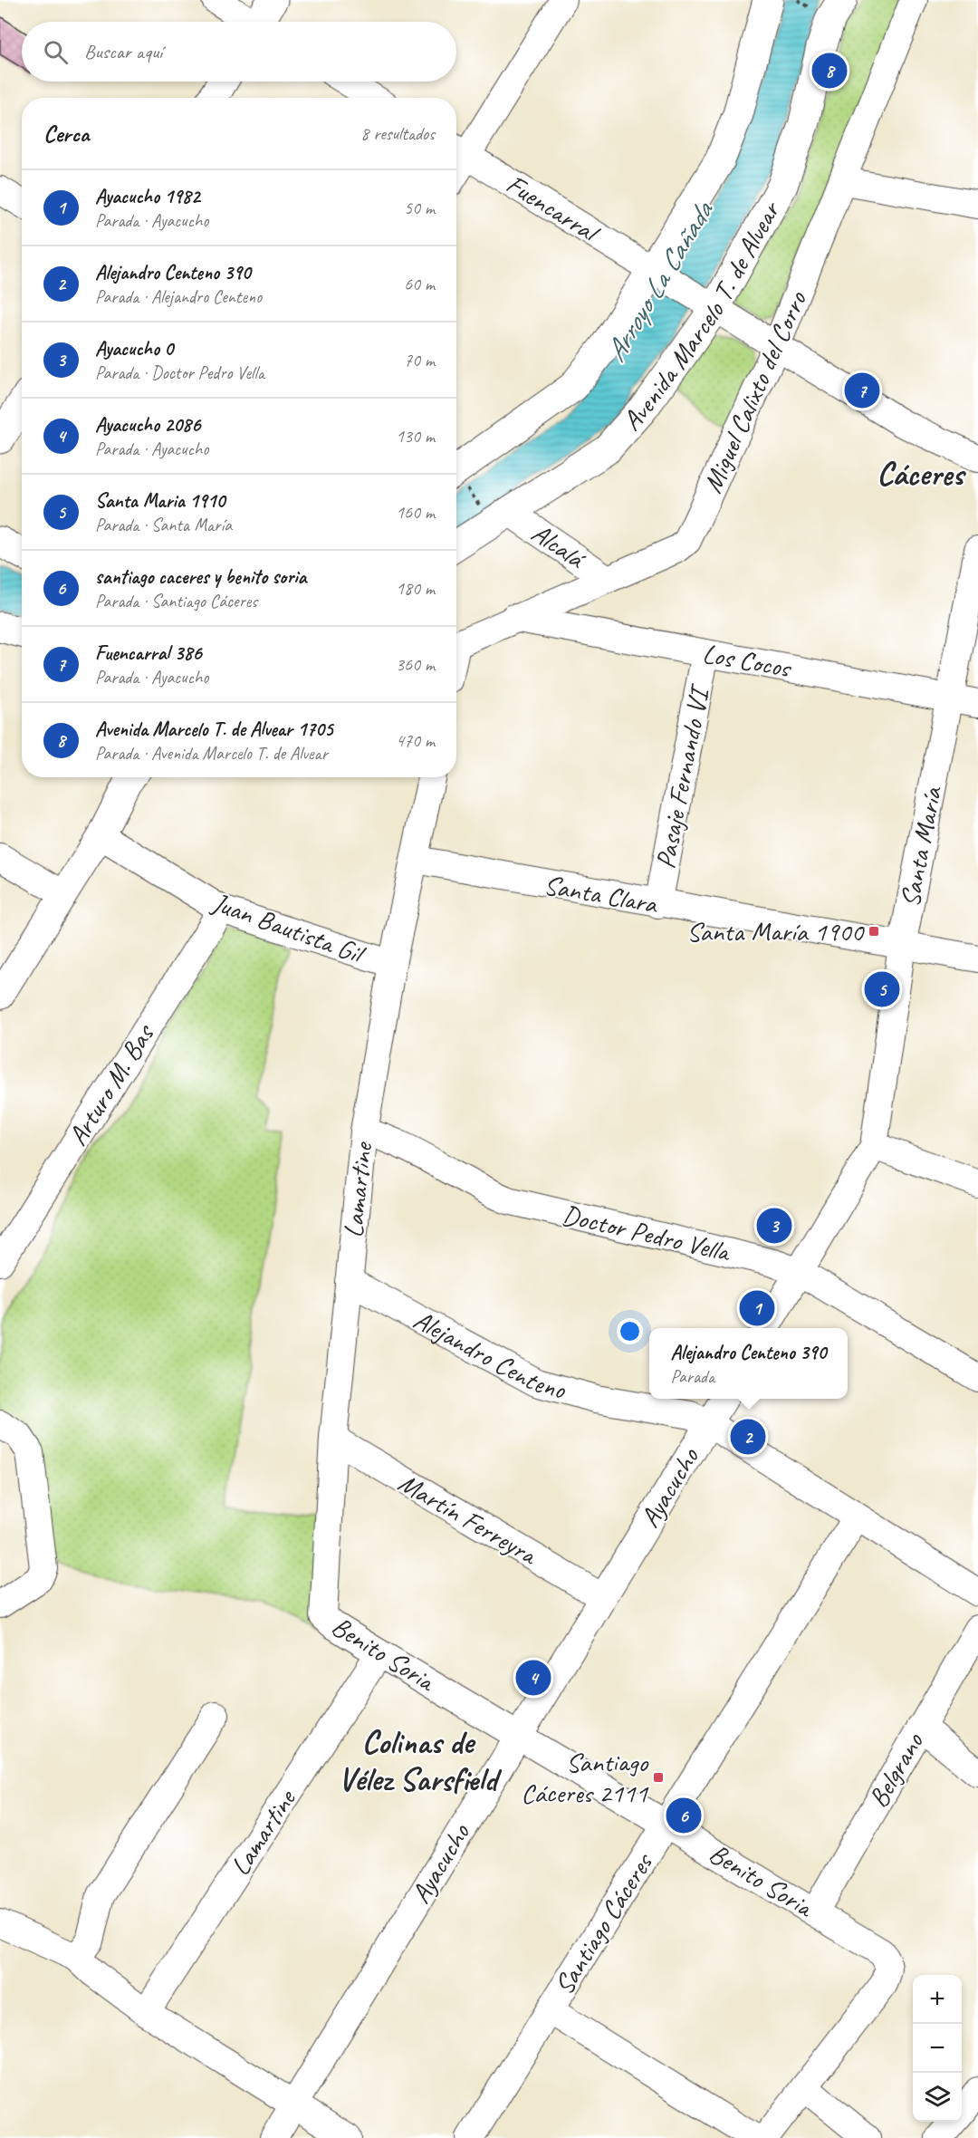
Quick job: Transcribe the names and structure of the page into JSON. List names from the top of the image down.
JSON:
{
  "streets": {
    "main road": ["Avenida Marcelo T. de Alvear"],
    "street": [
      "Fuencarral",
      "Miguel Calixto del Corro",
      "Alcalá",
      "Los Cocos",
      "Pasaje Fernando VI",
      "Santa María",
      "Santa Clara",
      "Juan Bautista Gil",
      "Arturo M. Bas",
      "Lamartine",
      "Doctor Pedro Vella",
      "Alejandro Centeno",
      "Ayacucho",
      "Martín Ferreyra",
      "Benito Soria",
      "Belgrano",
      "Santiago Cáceres"
    ]
  },
  "crossings": [
    ["Avenida Marcelo T. de Alvear", "Alcalá"],
    ["Miguel Calixto del Corro", "Alcalá"],
    ["Miguel Calixto del Corro", "Los Cocos"],
    ["Los Cocos", "Pasaje Fernando VI"],
    ["Los Cocos", "Santa María"],
    ["Pasaje Fernando VI", "Santa Clara"],
    ["Santa María", "Santa Clara"],
    ["Santa Clara", "Lamartine"],
    ["Juan Bautista Gil", "Arturo M. Bas"],
    ["Juan Bautista Gil", "Lamartine"],
    ["Lamartine", "Doctor Pedro Vella"],
    ["Lamartine", "Alejandro Centeno"],
    ["Lamartine", "Martín Ferreyra"],
    ["Lamartine", "Benito Soria"],
    ["Alejandro Centeno", "Ayacucho"],
    ["Alejandro Centeno", "Santiago Cáceres"],
    ["Ayacucho", "Martín Ferreyra"],
    ["Ayacucho", "Benito Soria"],
    ["Benito Soria", "Belgrano"],
    ["Benito Soria", "Santiago Cáceres"]
  ],
  "districts": ["Cáceres", "Colinas de Vélez Sarsfield"],
  "water": ["Arroyo La Cañada"],
  "places": {
    "transit": ["Santa María 1900", "Santiago Cáceres 2111"]
  },
  "page": {
    "search": "Buscar aquí",
    "pins": [
      "8",
      "7",
      "5",
      "3",
      "1",
      "2",
      "4",
      "6"
    ],
    "heading": ["Cerca", "8 resultados"],
    "list": [
      {
        "mark": "1",
        "name": "Ayacucho 1982",
        "note": "Parada · Ayacucho",
        "value": "50 m"
      },
      {
        "mark": "2",
        "name": "Alejandro Centeno 390",
        "note": "Parada · Alejandro Centeno",
        "value": "60 m"
      },
      {
        "mark": "3",
        "name": "Ayacucho 0",
        "note": "Parada · Doctor Pedro Vella",
        "value": "70 m"
      },
      {
        "mark": "4",
        "name": "Ayacucho 2086",
        "note": "Parada · Ayacucho",
        "value": "130 m"
      },
      {
        "mark": "5",
        "name": "Santa Maria 1910",
        "note": "Parada · Santa María",
        "value": "160 m"
      },
      {
        "mark": "6",
        "name": "santiago caceres y benito soria",
        "note": "Parada · Santiago Cáceres",
        "value": "180 m"
      },
      {
        "mark": "7",
        "name": "Fuencarral 386",
        "note": "Parada · Ayacucho",
        "value": "360 m"
      },
      {
        "mark": "8",
        "name": "Avenida Marcelo T. de Alvear 1705",
        "note": "Parada · Avenida Marcelo T. de Alvear",
        "value": "470 m"
      }
    ],
    "popup": ["Alejandro Centeno 390", "Parada"],
    "map_buttons": ["+", "−"]
  }
}
